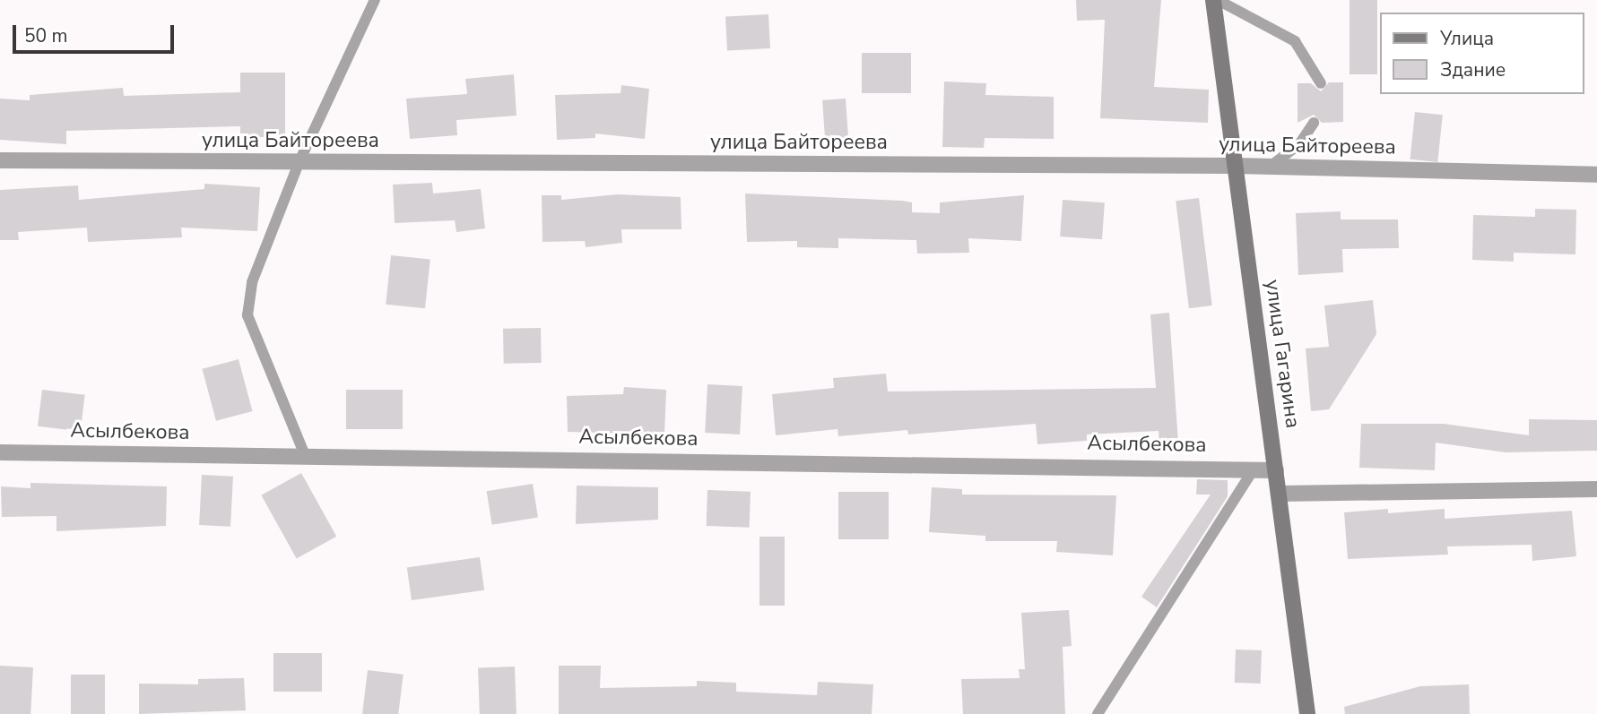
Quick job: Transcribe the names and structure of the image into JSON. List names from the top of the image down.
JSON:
{
  "streets": {
    "main road": ["улица Гагарина"],
    "street": ["улица Байтореева", "Асылбекова"]
  },
  "crossings": [
    ["улица Байтореева", "улица Гагарина"],
    ["улица Гагарина", "Асылбекова"]
  ],
  "legend": ["Улица", "Здание"],
  "scale_bar": "50 m"
}
